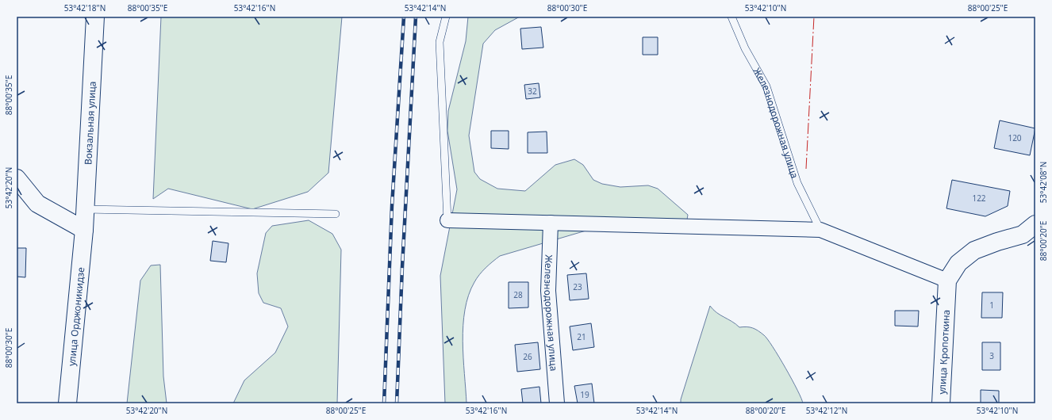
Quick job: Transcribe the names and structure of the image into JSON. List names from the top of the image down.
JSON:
{
  "streets": {
    "main road": ["Вокзальная улица", "улица Орджоникидзе", "улица Кропоткина"],
    "street": ["Железнодорожная улица"]
  },
  "crossings": [
    ["Вокзальная улица", "улица Орджоникидзе"]
  ],
  "house_numbers": [
    "32",
    "120",
    "122",
    "23",
    "28",
    "1",
    "21",
    "3",
    "26",
    "19"
  ],
  "coordinates": [
    "53°42'18\"N",
    "88°00'35\"E",
    "53°42'16\"N",
    "53°42'14\"N",
    "88°00'30\"E",
    "53°42'10\"N",
    "88°00'25\"E",
    "53°42'08\"N",
    "53°42'20\"N",
    "88°00'20\"E",
    "53°42'12\"N"
  ]
}
